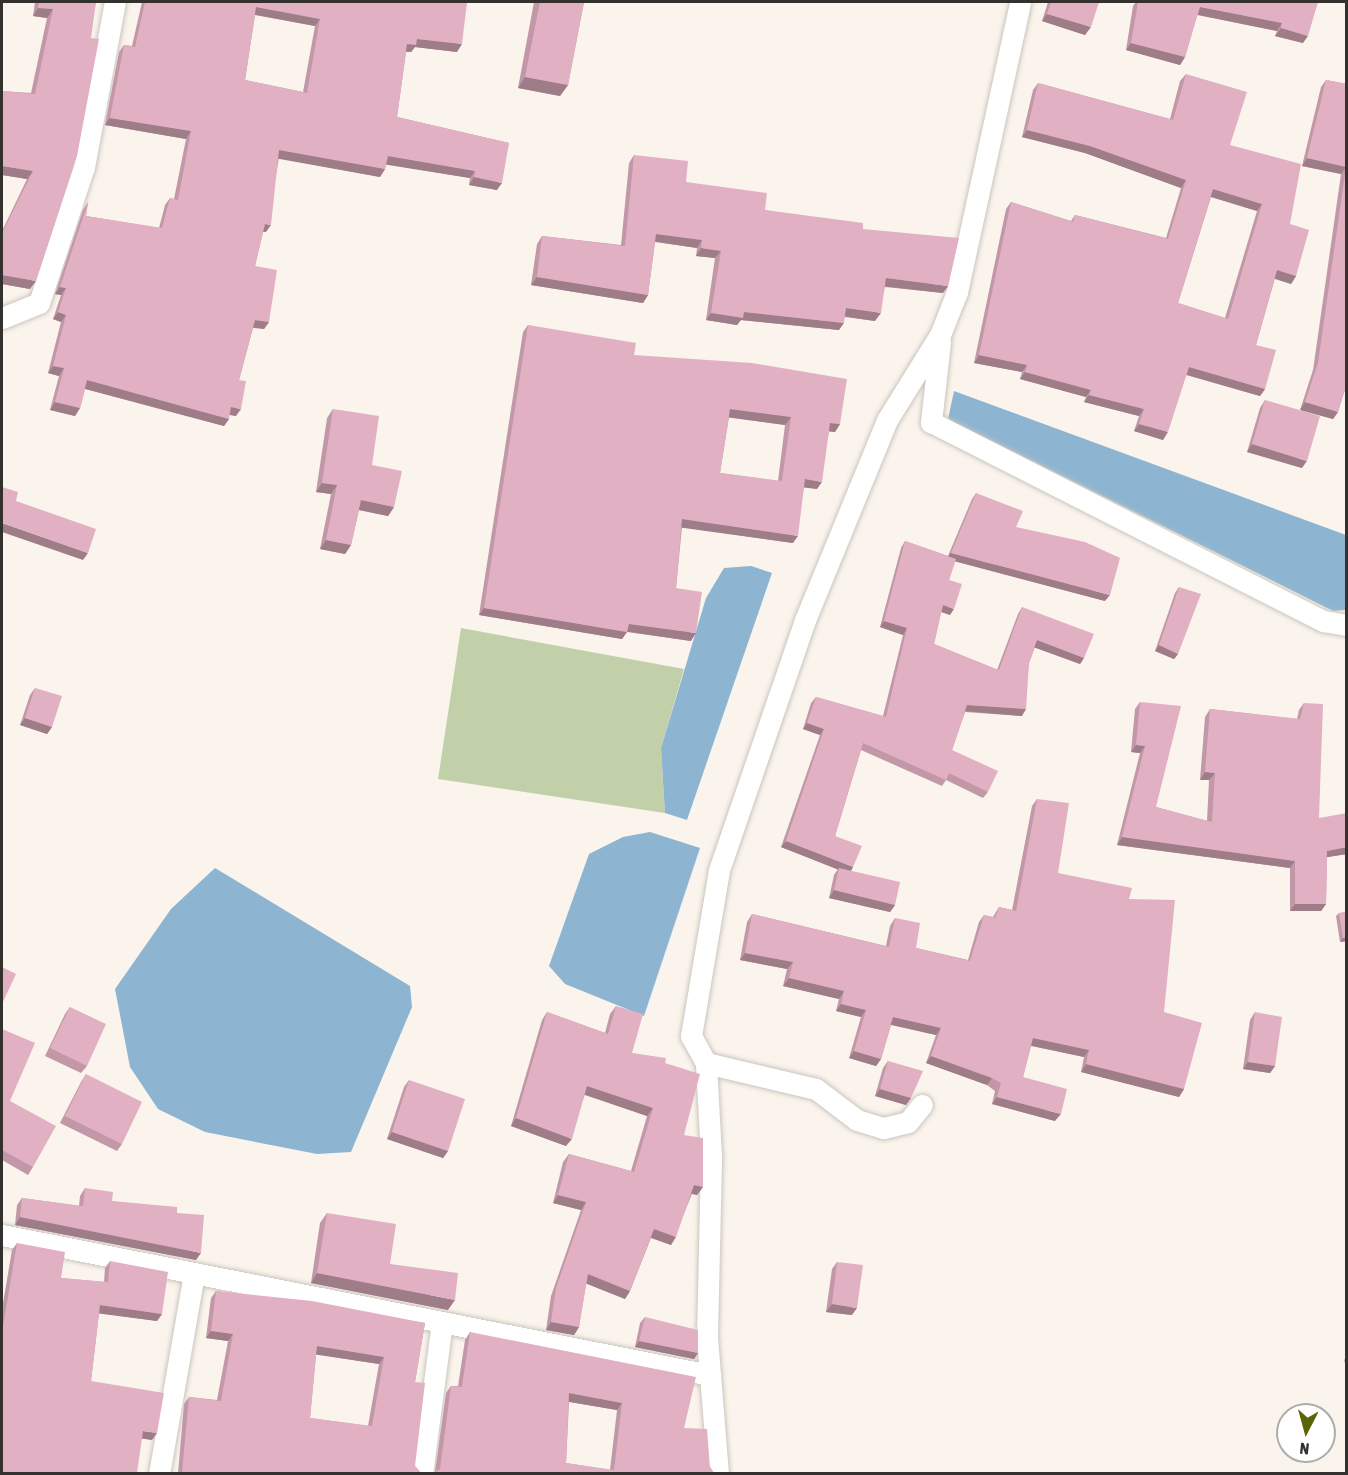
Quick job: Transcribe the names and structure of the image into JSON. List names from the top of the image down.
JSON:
{
  "north": "bottom"
}
